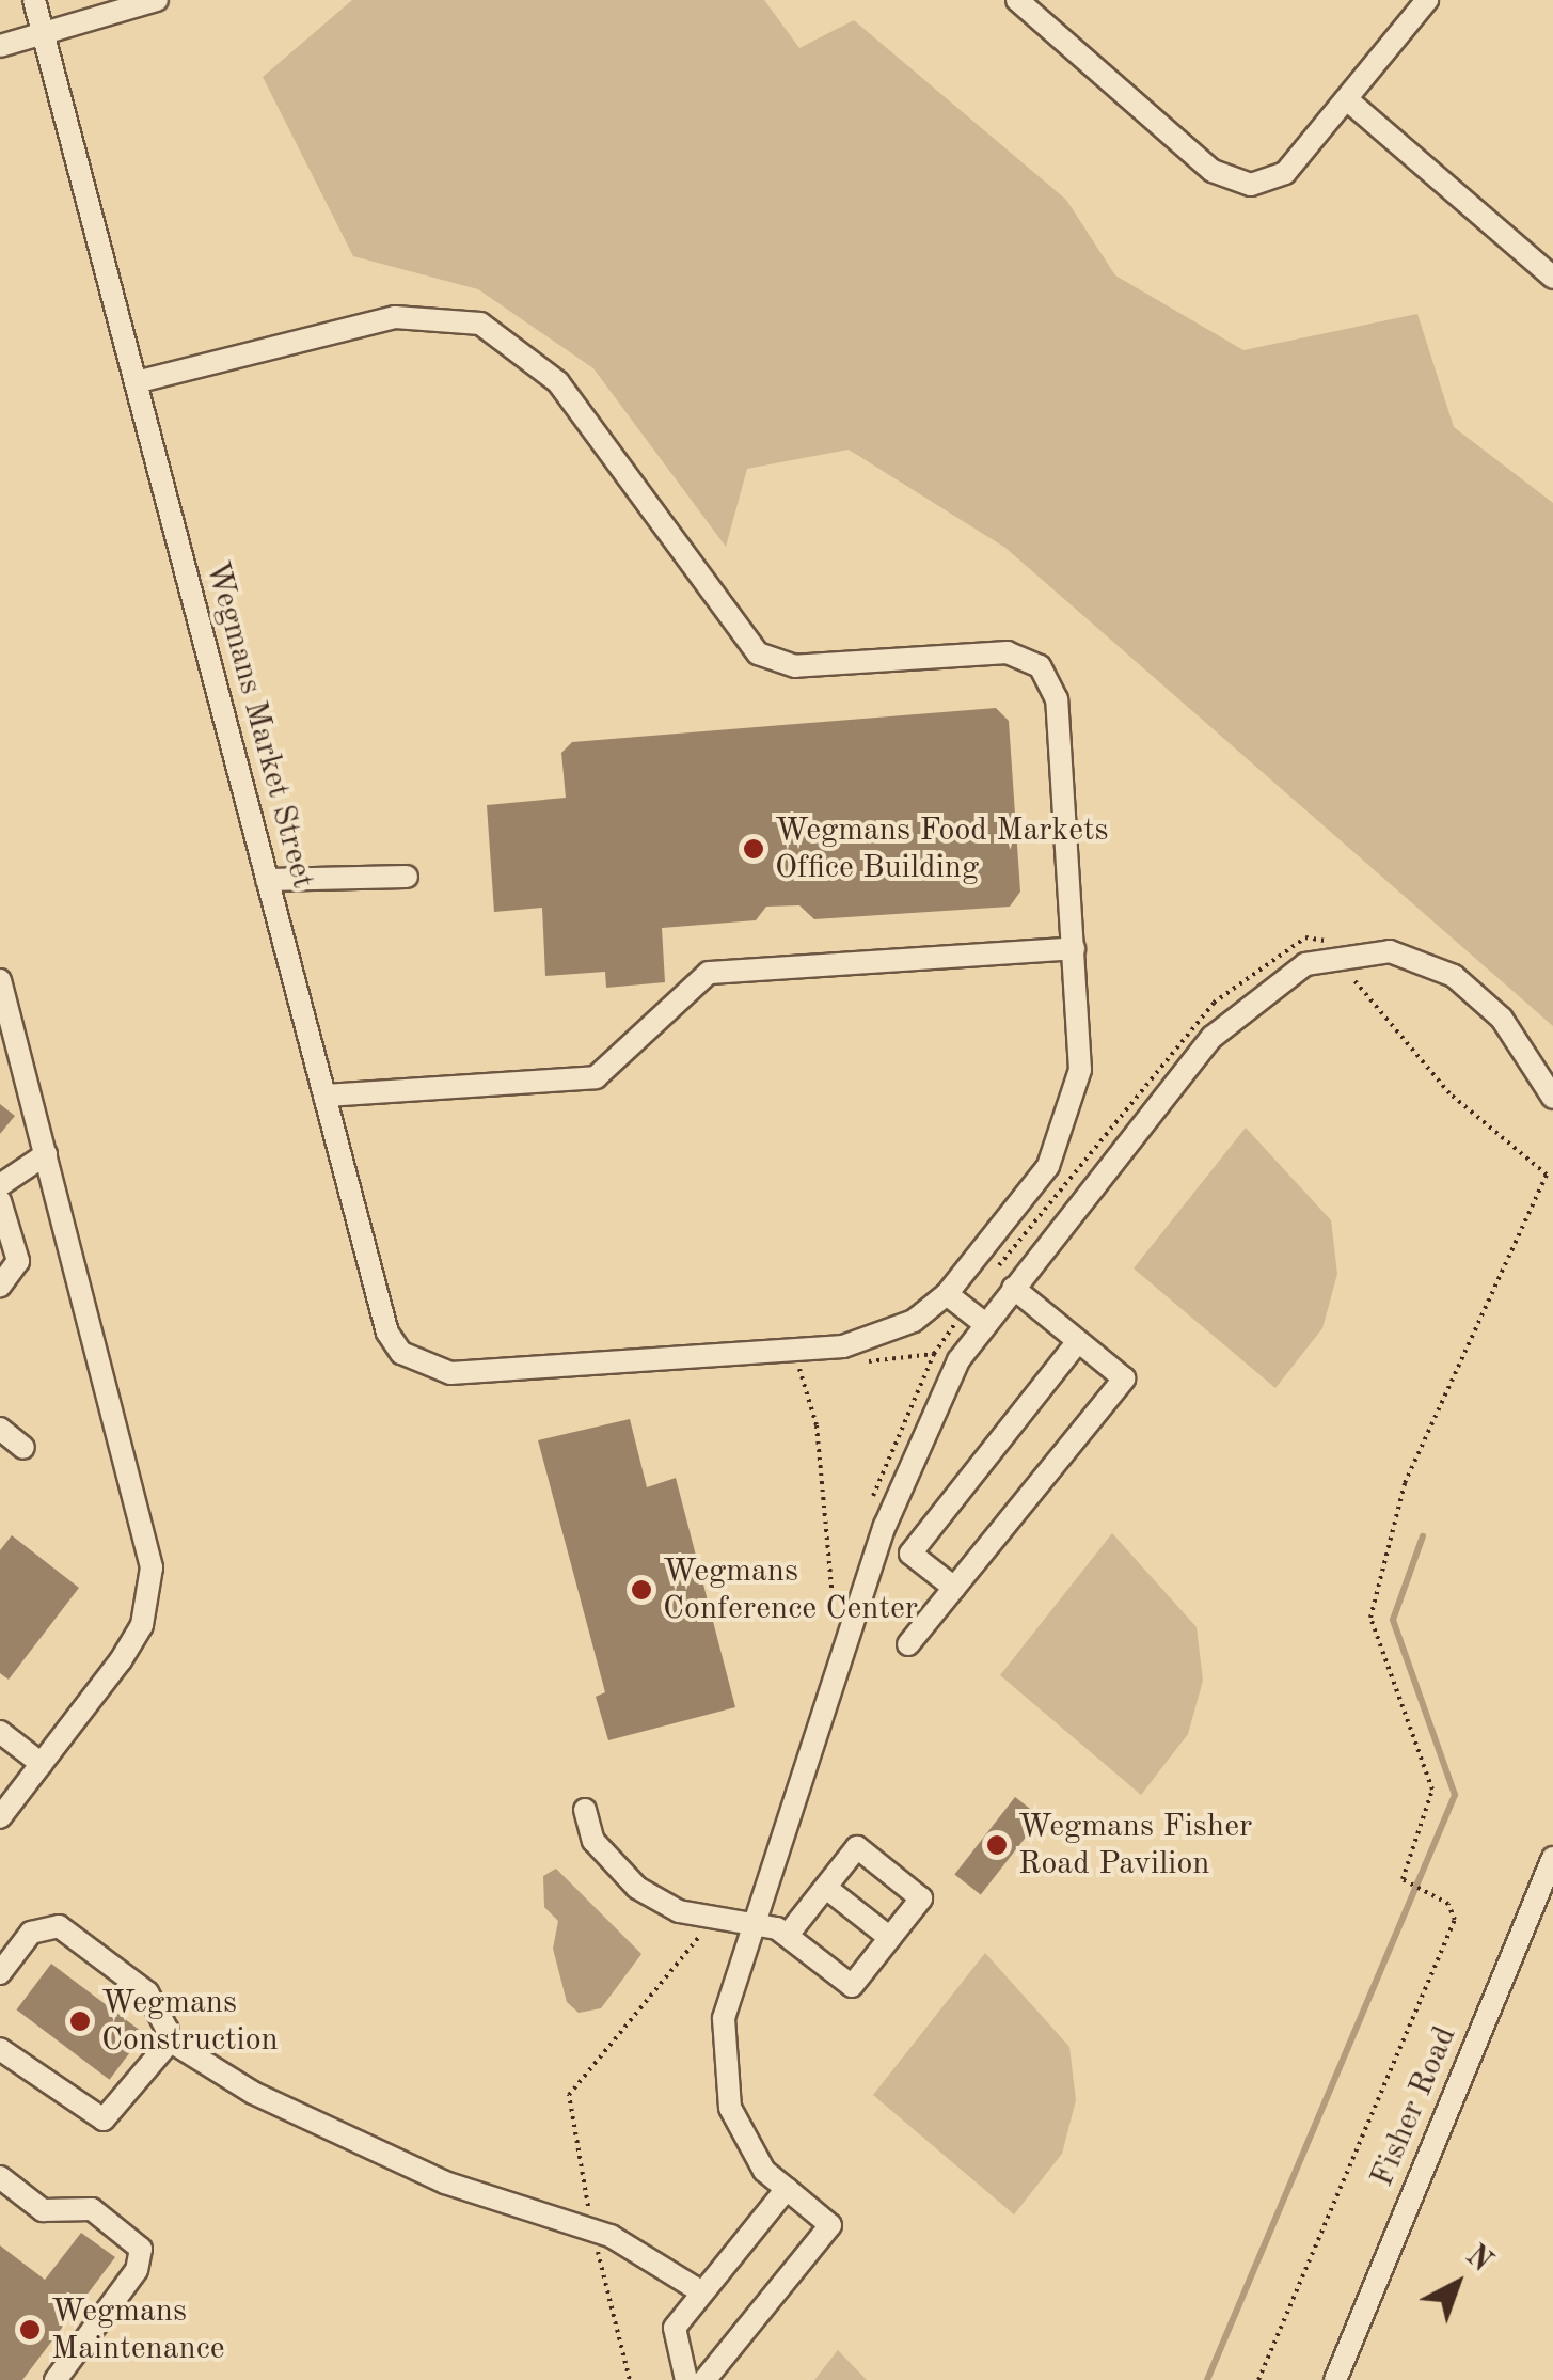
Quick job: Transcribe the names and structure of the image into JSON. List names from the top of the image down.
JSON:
{
  "streets": {
    "street": ["Wegmans Market Street", "Fisher Road"]
  },
  "places": [
    "Wegmans Food Markets Office Building",
    "Wegmans Conference Center",
    "Wegmans Fisher Road Pavilion",
    "Wegmans Construction",
    "Wegmans Maintenance"
  ],
  "north": "top right"
}
